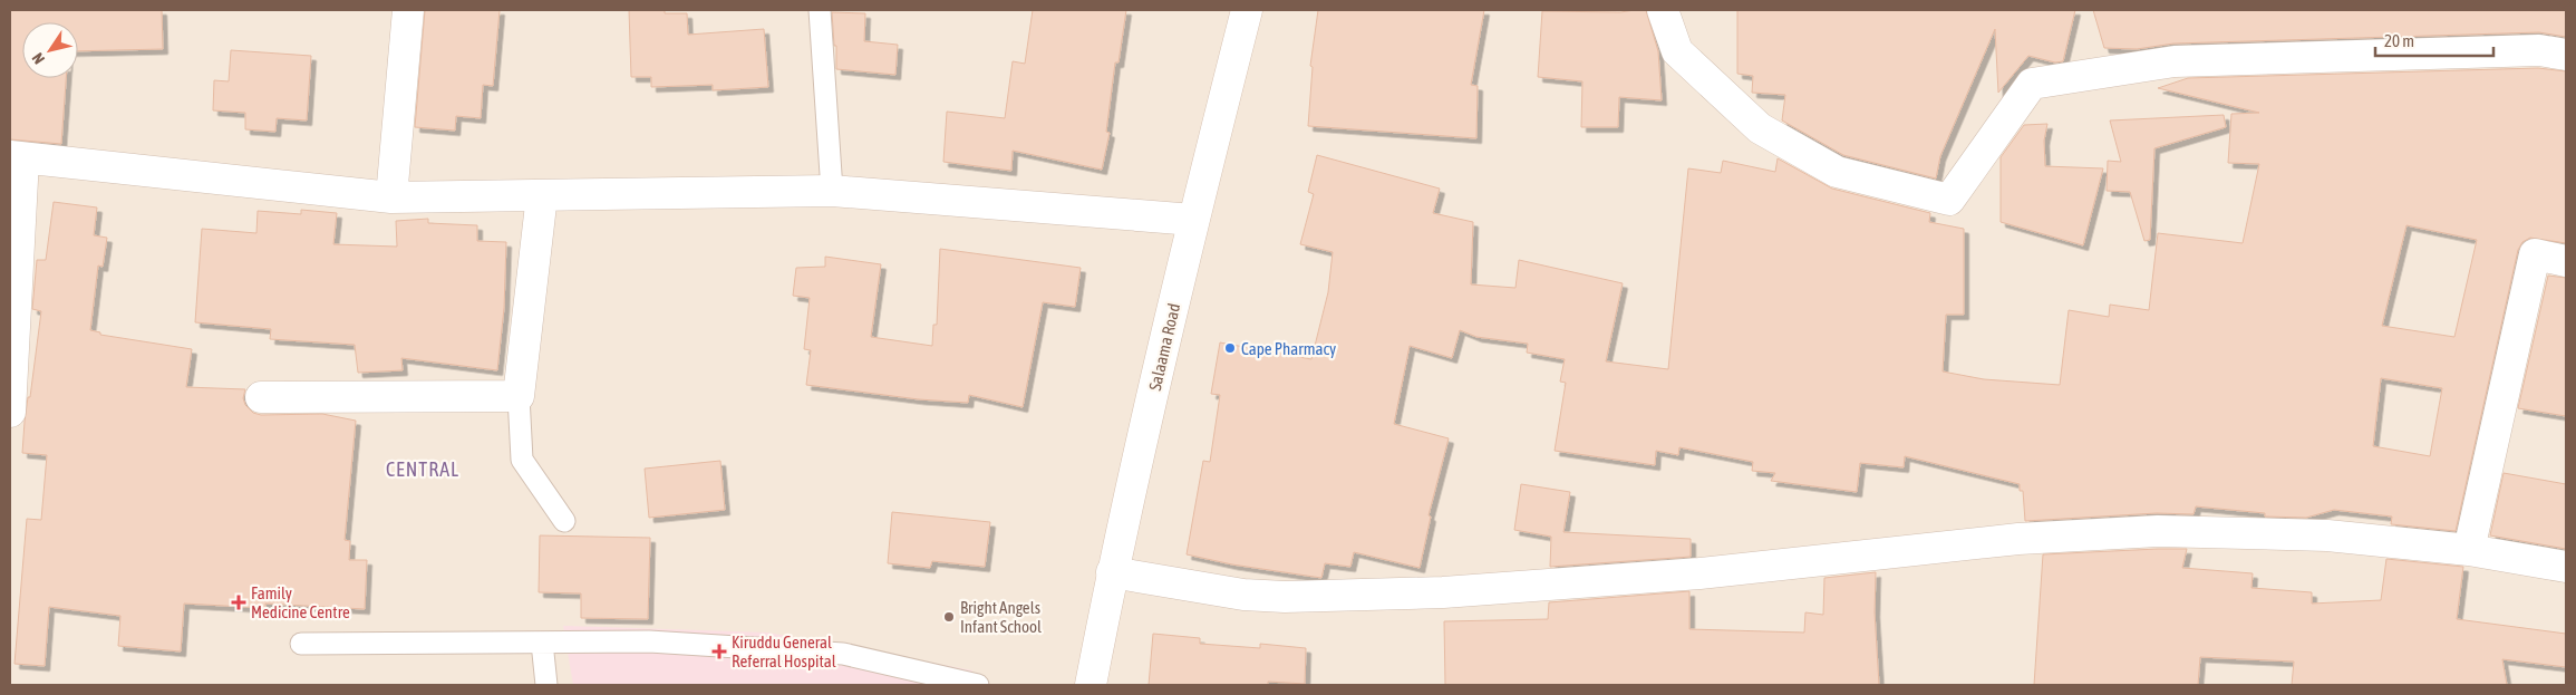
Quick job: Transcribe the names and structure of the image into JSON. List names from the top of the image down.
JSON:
{
  "streets": {
    "street": ["Salaama Road"]
  },
  "districts": ["CENTRAL"],
  "places": {
    "other": ["Cape Pharmacy", "Bright Angels Infant School"],
    "health": ["Family Medicine Centre", "Kiruddu General Referral Hospital"]
  },
  "scale_bar": "20 m",
  "north": "bottom left"
}
